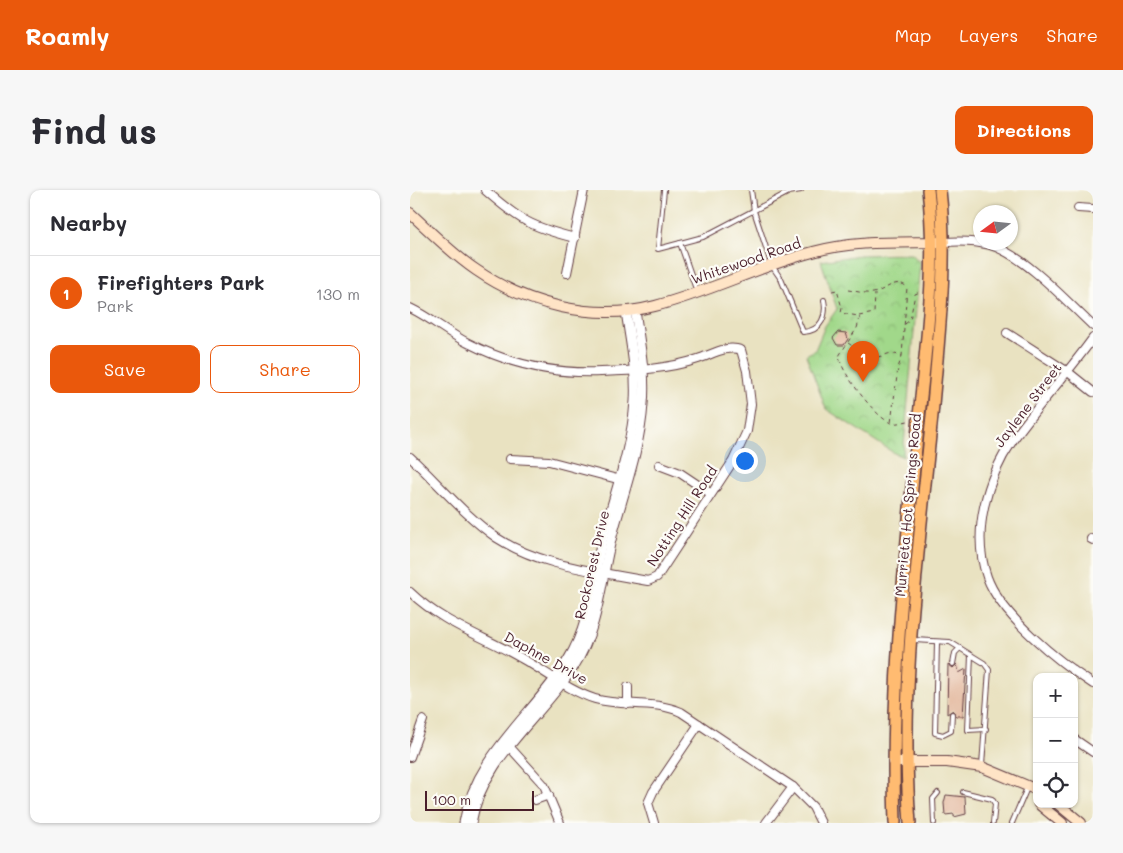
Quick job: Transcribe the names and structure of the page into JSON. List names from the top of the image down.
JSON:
{
  "streets": {
    "main road": ["Whitewood Road", "Murrieta Hot Springs Road"],
    "street": [
      "Jaylene Street",
      "Notting Hill Road",
      "Rockcrest Drive",
      "Daphne Drive"
    ]
  },
  "crossings": [
    ["Whitewood Road", "Murrieta Hot Springs Road"],
    ["Whitewood Road", "Rockcrest Drive"],
    ["Notting Hill Road", "Rockcrest Drive"],
    ["Rockcrest Drive", "Daphne Drive"]
  ],
  "scale_bar": "100 m",
  "north": "left",
  "page": {
    "header": "Roamly",
    "nav": ["Map", "Layers", "Share"],
    "buttons": [
      "Directions",
      ["Save", "Share"]
    ],
    "title": "Find us",
    "heading": "Nearby",
    "list": [
      {
        "mark": "1",
        "name": "Firefighters Park",
        "note": "Park",
        "value": "130 m"
      }
    ],
    "pins": "1",
    "map_buttons": ["+", "−"],
    "scale": "100 m"
  }
}
